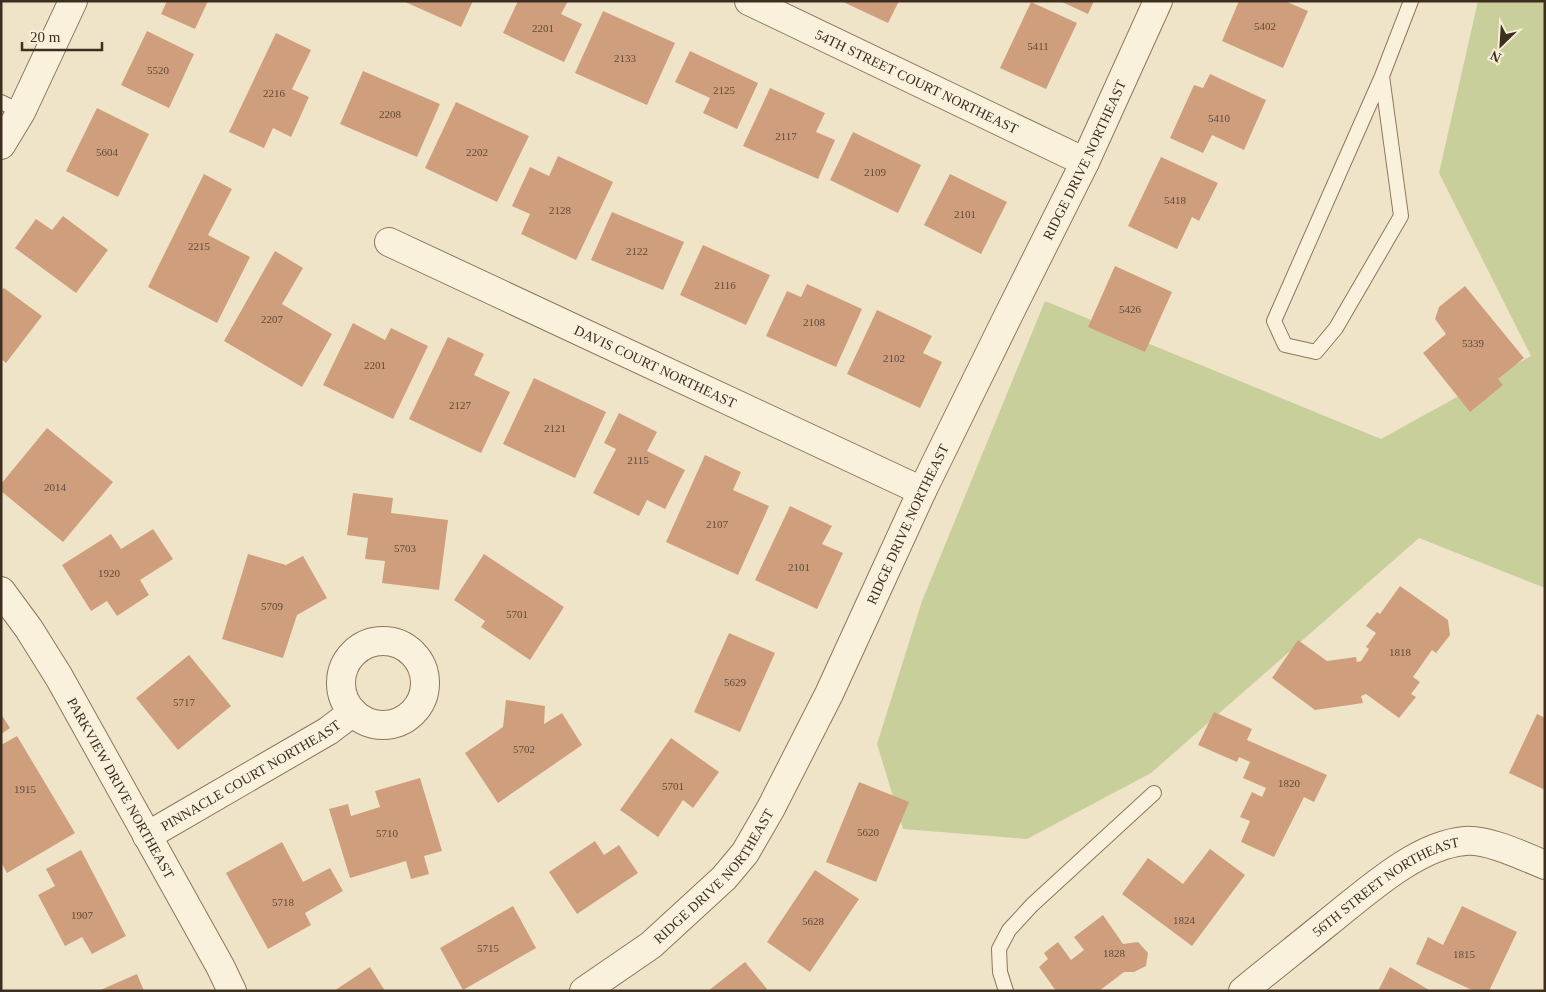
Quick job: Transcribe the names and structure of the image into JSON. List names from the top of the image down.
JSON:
{
  "streets": {
    "street": [
      "54TH STREET COURT NORTHEAST",
      "RIDGE DRIVE NORTHEAST",
      "DAVIS COURT NORTHEAST",
      "PINNACLE COURT NORTHEAST",
      "PARKVIEW DRIVE NORTHEAST",
      "56TH STREET NORTHEAST"
    ]
  },
  "crossings": [
    ["54TH STREET COURT NORTHEAST", "RIDGE DRIVE NORTHEAST"],
    ["RIDGE DRIVE NORTHEAST", "DAVIS COURT NORTHEAST"],
    ["PINNACLE COURT NORTHEAST", "PARKVIEW DRIVE NORTHEAST"]
  ],
  "house_numbers": [
    "5402",
    "2201",
    "5411",
    "2133",
    "5520",
    "2125",
    "2216",
    "2208",
    "5410",
    "2117",
    "5604",
    "2202",
    "2109",
    "5418",
    "2128",
    "2101",
    "2215",
    "2122",
    "2116",
    "5426",
    "2207",
    "2108",
    "5339",
    "2102",
    "2201",
    "2127",
    "2121",
    "2115",
    "2014",
    "2107",
    "5703",
    "2101",
    "1920",
    "5709",
    "5701",
    "1818",
    "5629",
    "5717",
    "5702",
    "1820",
    "5701",
    "1915",
    "5620",
    "5710",
    "5718",
    "1907",
    "1824",
    "5628",
    "5715",
    "1828",
    "1815"
  ],
  "scale_bar": "20 m",
  "north": "bottom left"
}
